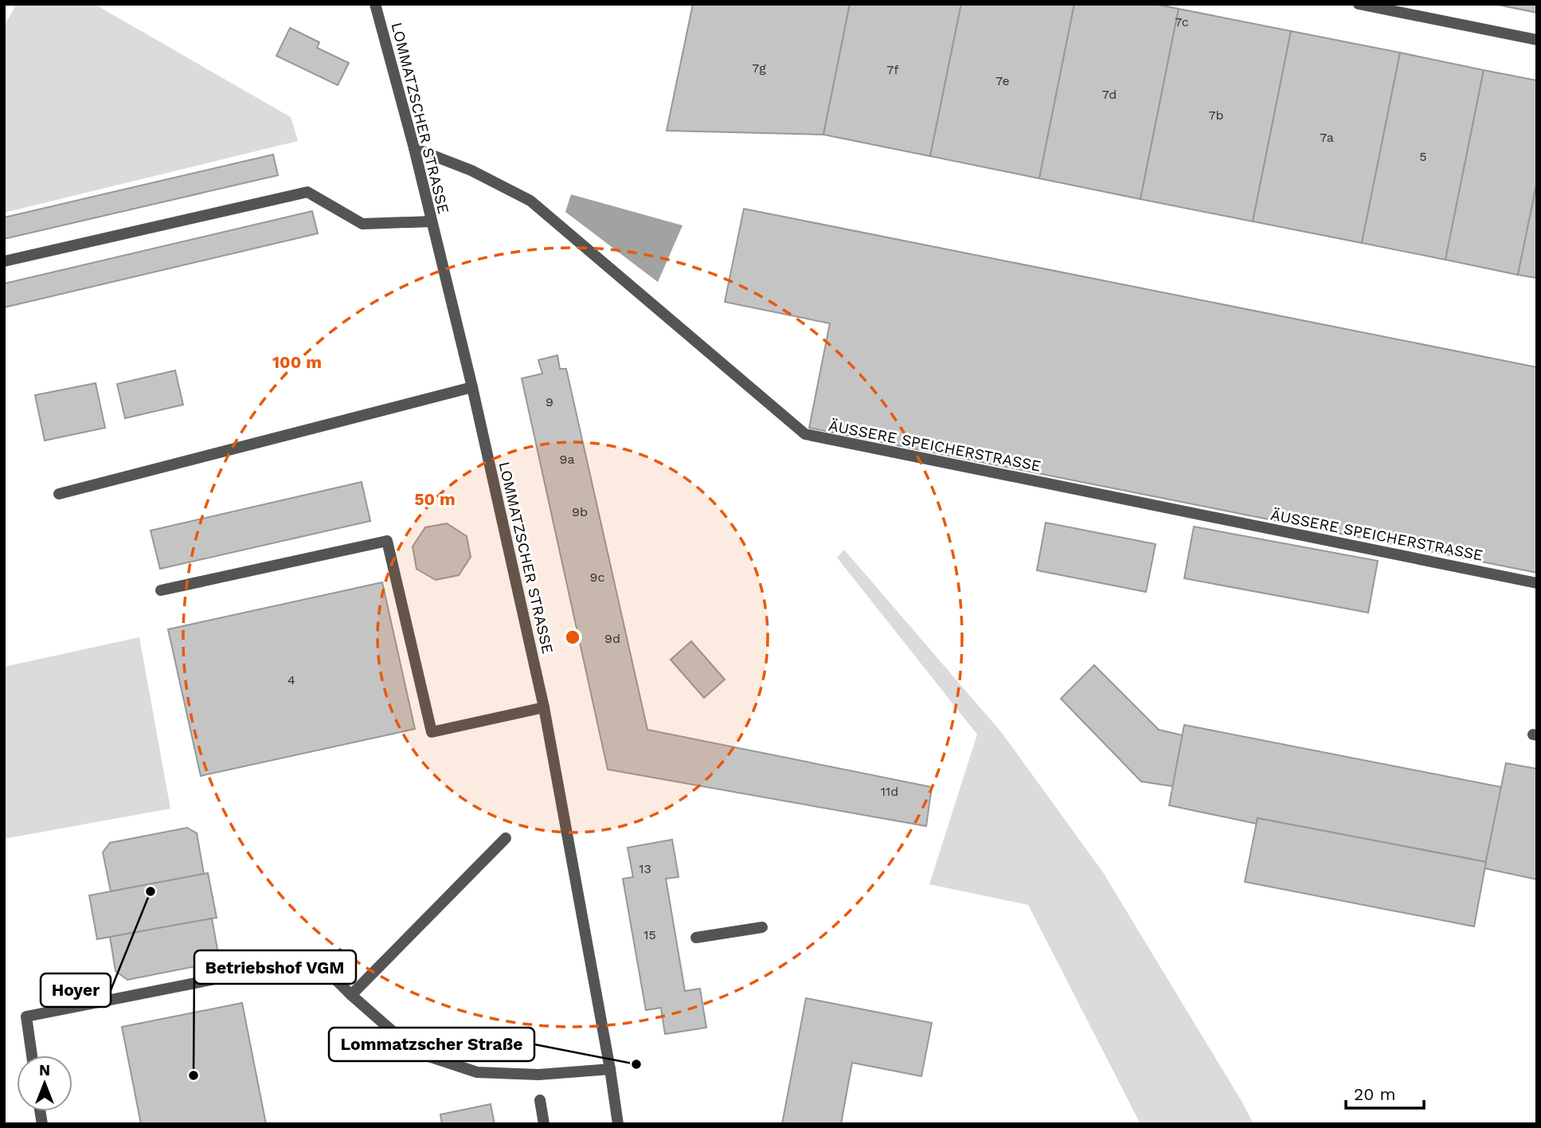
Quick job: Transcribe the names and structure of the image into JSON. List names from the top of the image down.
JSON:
{
  "streets": {
    "street": ["LOMMATZSCHER STRASSE", "ÄUSSERE SPEICHERSTRASSE"]
  },
  "crossings": [
    ["LOMMATZSCHER STRASSE", "ÄUSSERE SPEICHERSTRASSE"]
  ],
  "places": ["Hoyer", "Lommatzscher Straße", "Betriebshof VGM"],
  "house_numbers": [
    "7c",
    "7g",
    "7f",
    "7e",
    "7d",
    "7b",
    "7a",
    "5",
    "9",
    "9a",
    "9b",
    "9c",
    "9d",
    "4",
    "11d",
    "13",
    "15"
  ],
  "scale_bar": "20 m",
  "north": "top",
  "rings": ["100 m", "50 m"]
}
